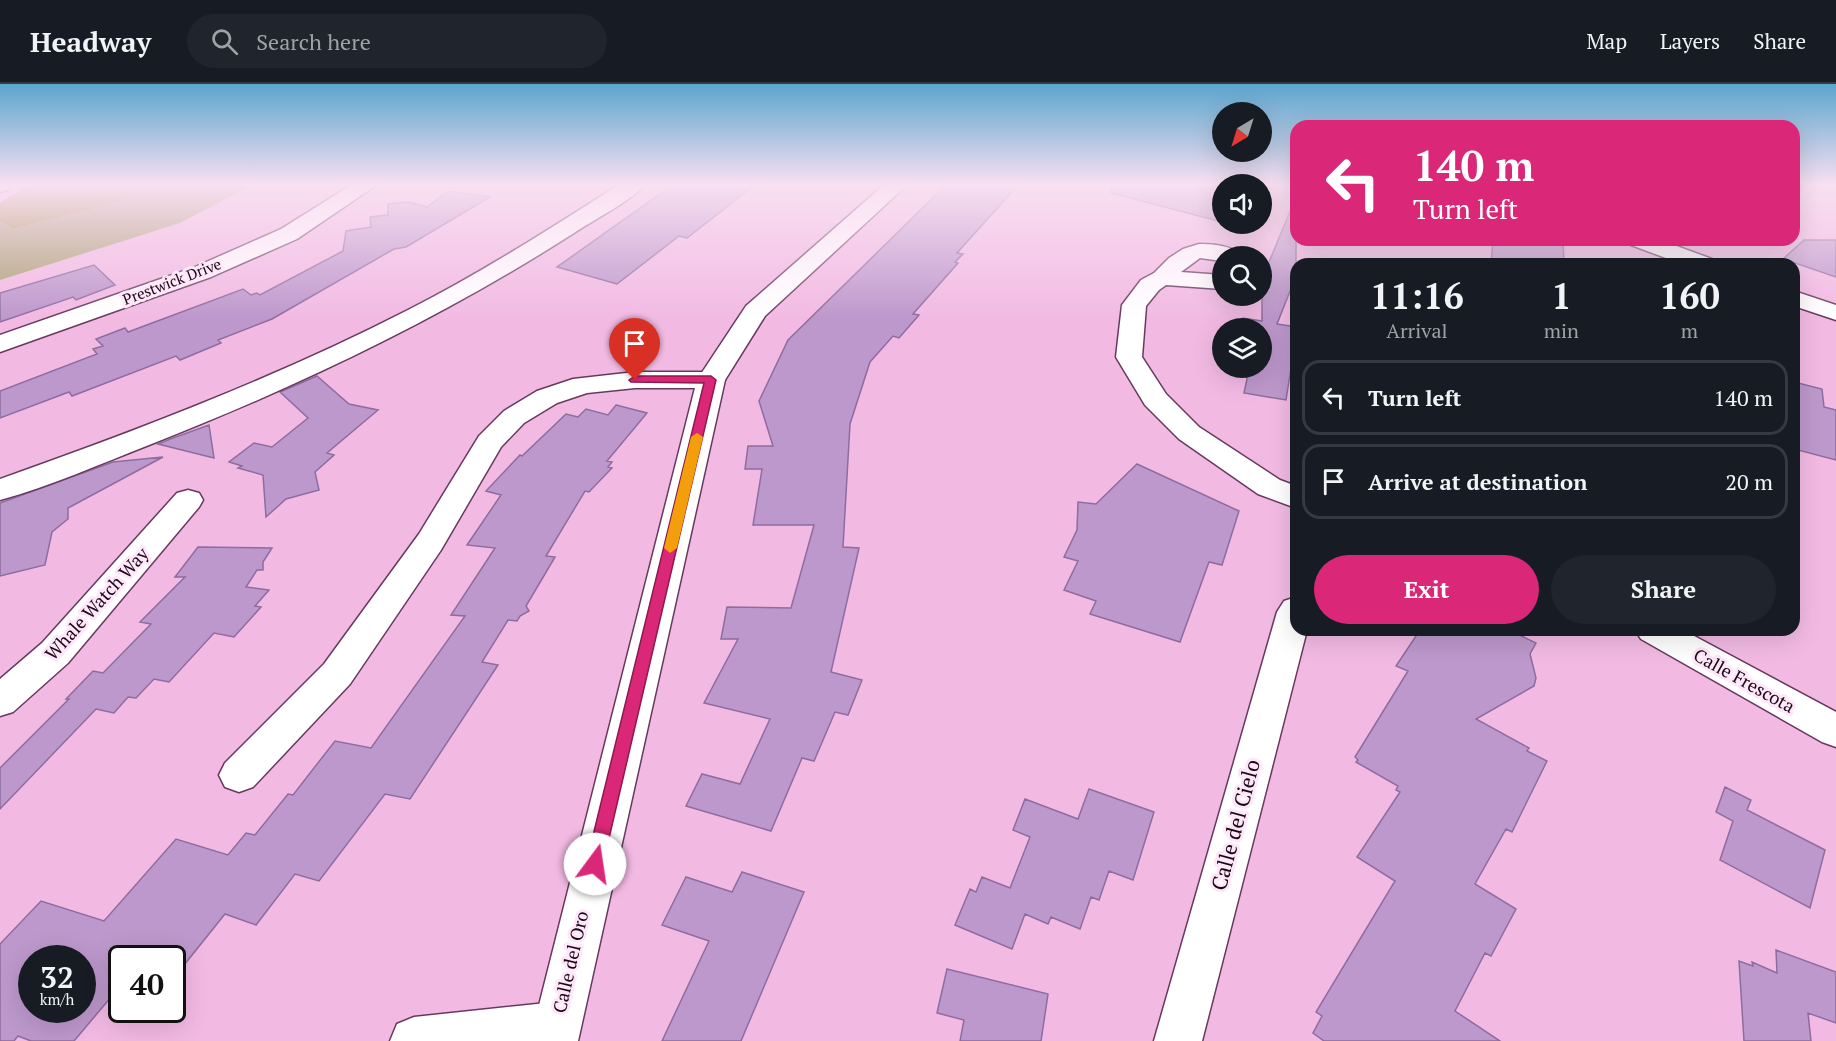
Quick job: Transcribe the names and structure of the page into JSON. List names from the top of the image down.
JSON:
{
  "streets": {
    "street": [
      "Prestwick Drive",
      "Whale Watch Way",
      "Calle Frescota",
      "Calle del Cielo",
      "Calle del Oro"
    ]
  },
  "north": "bottom left",
  "page": {
    "header": "Headway",
    "search": "Search here",
    "nav": ["Map", "Layers", "Share"],
    "turn": ["140 m", "Turn left"],
    "eta": [
      "11:16",
      "Arrival",
      "1",
      "min",
      "160",
      "m"
    ],
    "list": [
      {
        "name": "Turn left",
        "value": "140 m"
      },
      {
        "name": "Arrive at destination",
        "value": "20 m"
      }
    ],
    "buttons": ["Exit", "Share"],
    "speed": "32 km/h",
    "limit": "40"
  }
}
